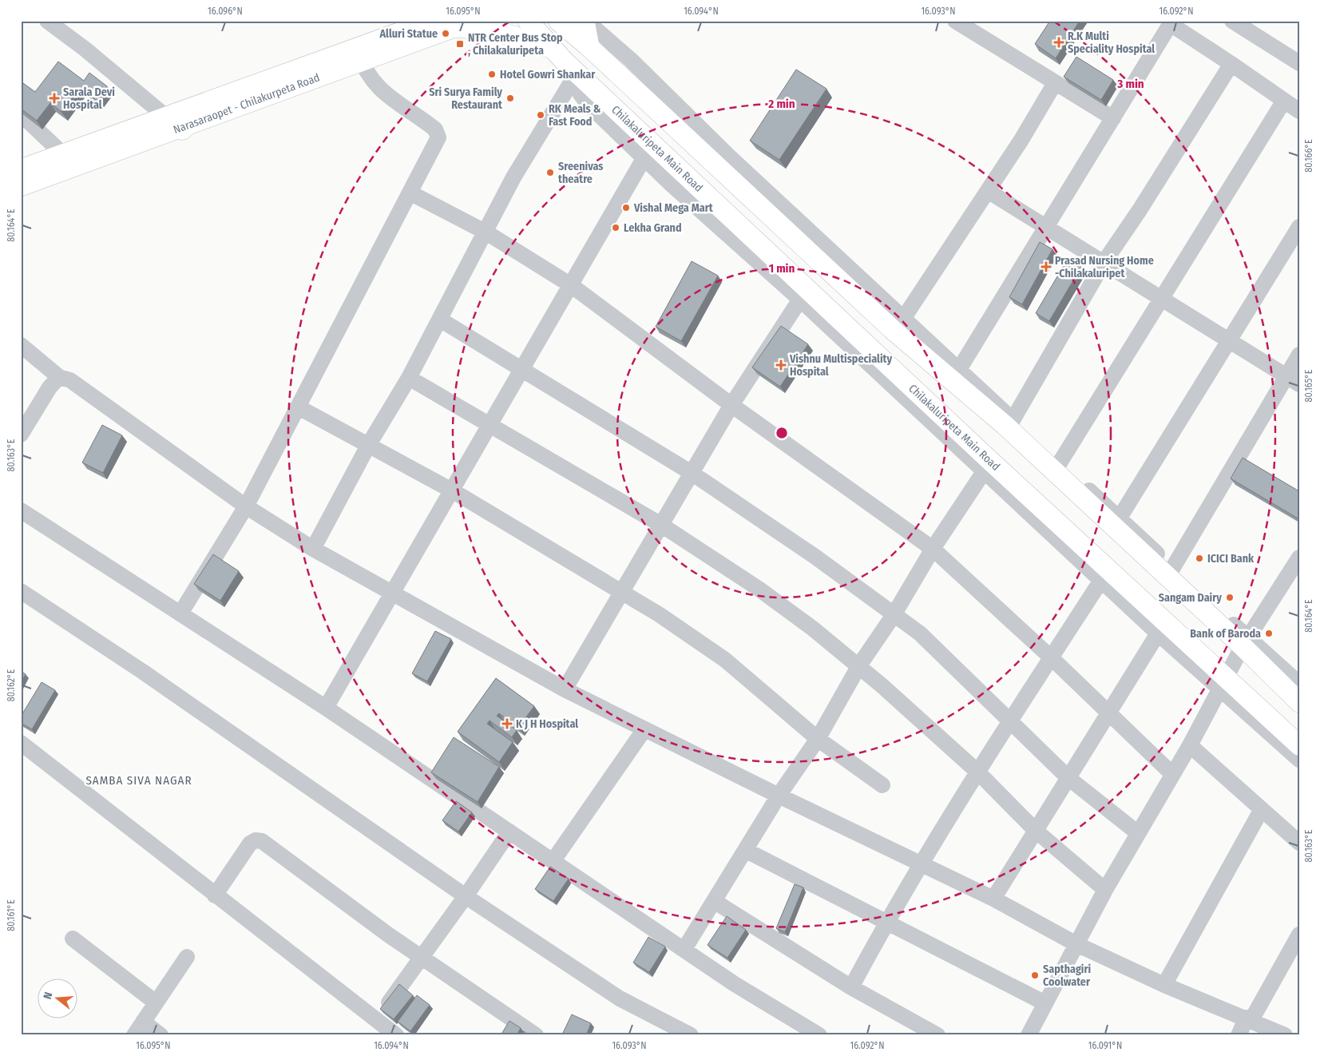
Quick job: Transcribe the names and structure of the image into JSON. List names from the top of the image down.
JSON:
{
  "streets": {
    "main road": ["Narasaraopet - Chilakurpeta Road", "Chilakaluripeta Main Road"]
  },
  "districts": ["SAMBA SIVA NAGAR"],
  "places": {
    "other": [
      "Alluri Statue",
      "Hotel Gowri Shankar",
      "Sri Surya Family Restaurant",
      "RK Meals & Fast Food",
      "Sreenivas theatre",
      "Vishal Mega Mart",
      "Lekha Grand",
      "ICICI Bank",
      "Sangam Dairy",
      "Bank of Baroda",
      "Sapthagiri Coolwater"
    ],
    "health": [
      "R.K Multi Speciality Hospital",
      "Sarala Devi Hospital",
      "Prasad Nursing Home -Chilakaluripet",
      "Vishnu Multispeciality Hospital",
      "K J H Hospital"
    ],
    "transit": ["NTR Center Bus Stop , Chilakaluripeta"]
  },
  "north": "left",
  "coordinates": [
    "16.096°N",
    "16.095°N",
    "16.094°N",
    "16.093°N",
    "16.092°N",
    "80.166°E",
    "80.164°E",
    "80.165°E",
    "80.163°E",
    "80.162°E",
    "80.161°E",
    "16.091°N"
  ],
  "rings": ["3 min", "2 min", "1 min"]
}
